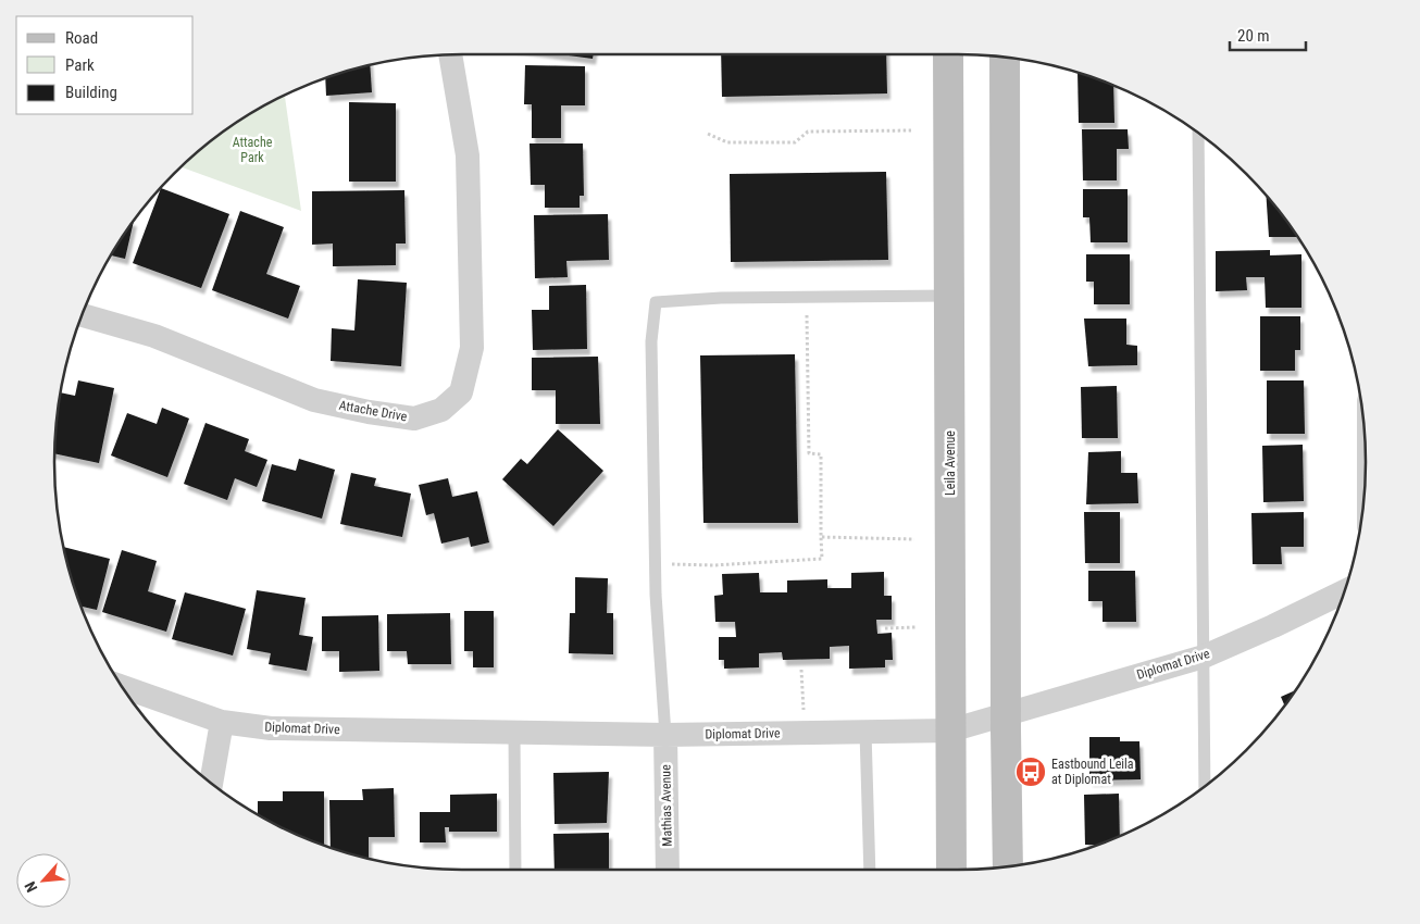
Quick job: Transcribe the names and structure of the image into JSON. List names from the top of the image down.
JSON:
{
  "streets": {
    "main road": ["Leila Avenue"],
    "street": ["Attache Drive", "Diplomat Drive", "Mathias Avenue"]
  },
  "crossings": [
    ["Leila Avenue", "Diplomat Drive"],
    ["Diplomat Drive", "Mathias Avenue"]
  ],
  "parks": ["Attache Park"],
  "places": {
    "bus stop": ["Eastbound Leila at Diplomat"]
  },
  "legend": ["Road", "Park", "Building"],
  "scale_bar": "20 m",
  "north": "bottom left"
}
